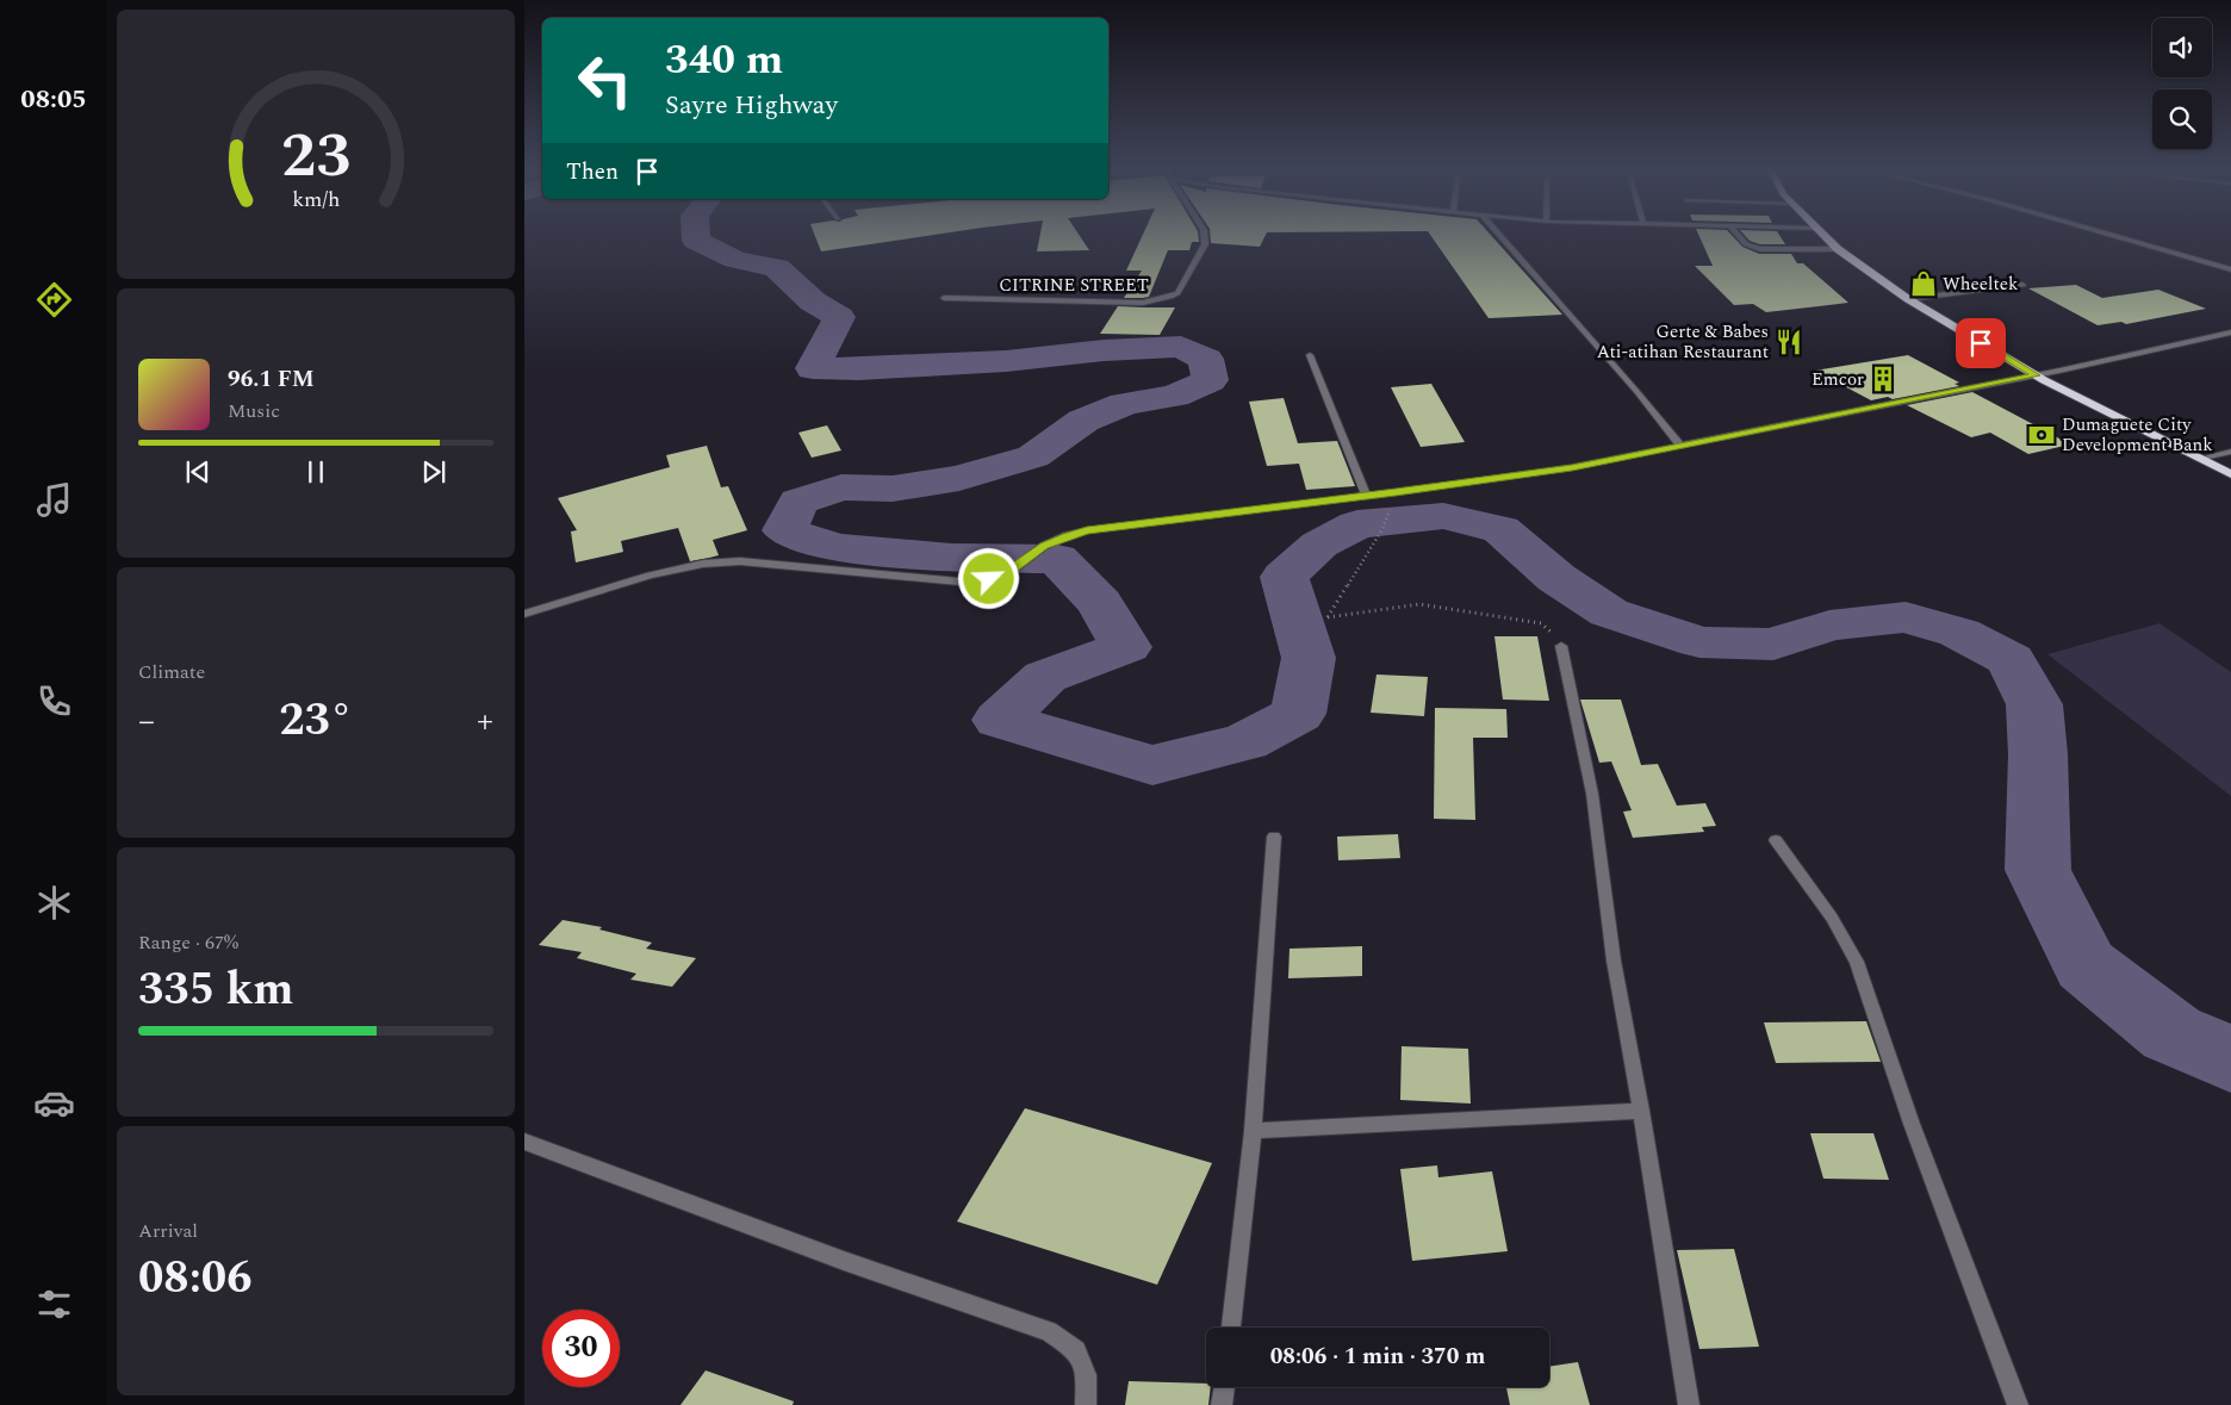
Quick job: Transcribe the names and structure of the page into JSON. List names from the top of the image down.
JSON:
{
  "streets": {
    "street": ["CITRINE STREET"]
  },
  "places": {
    "shop": ["Wheeltek"],
    "restaurant": ["Gerte & Babes Ati-atihan Restaurant"],
    "building": ["Emcor"],
    "bank": ["Dumaguete City Development Bank"]
  },
  "page": {
    "tabs": "08:05",
    "turn": ["340 m", "Sayre Highway"],
    "then": "Then",
    "song": ["96.1 FM", "Music"],
    "tile": [
      "Climate",
      ["Range · 67%", "335 km"],
      ["Arrival", "08:06"]
    ],
    "heat": ["−", "23°", "+"],
    "limit": "30",
    "trip": "08:06 · 1 min · 370 m",
    "gauge": ["23", "km/h"]
  }
}
